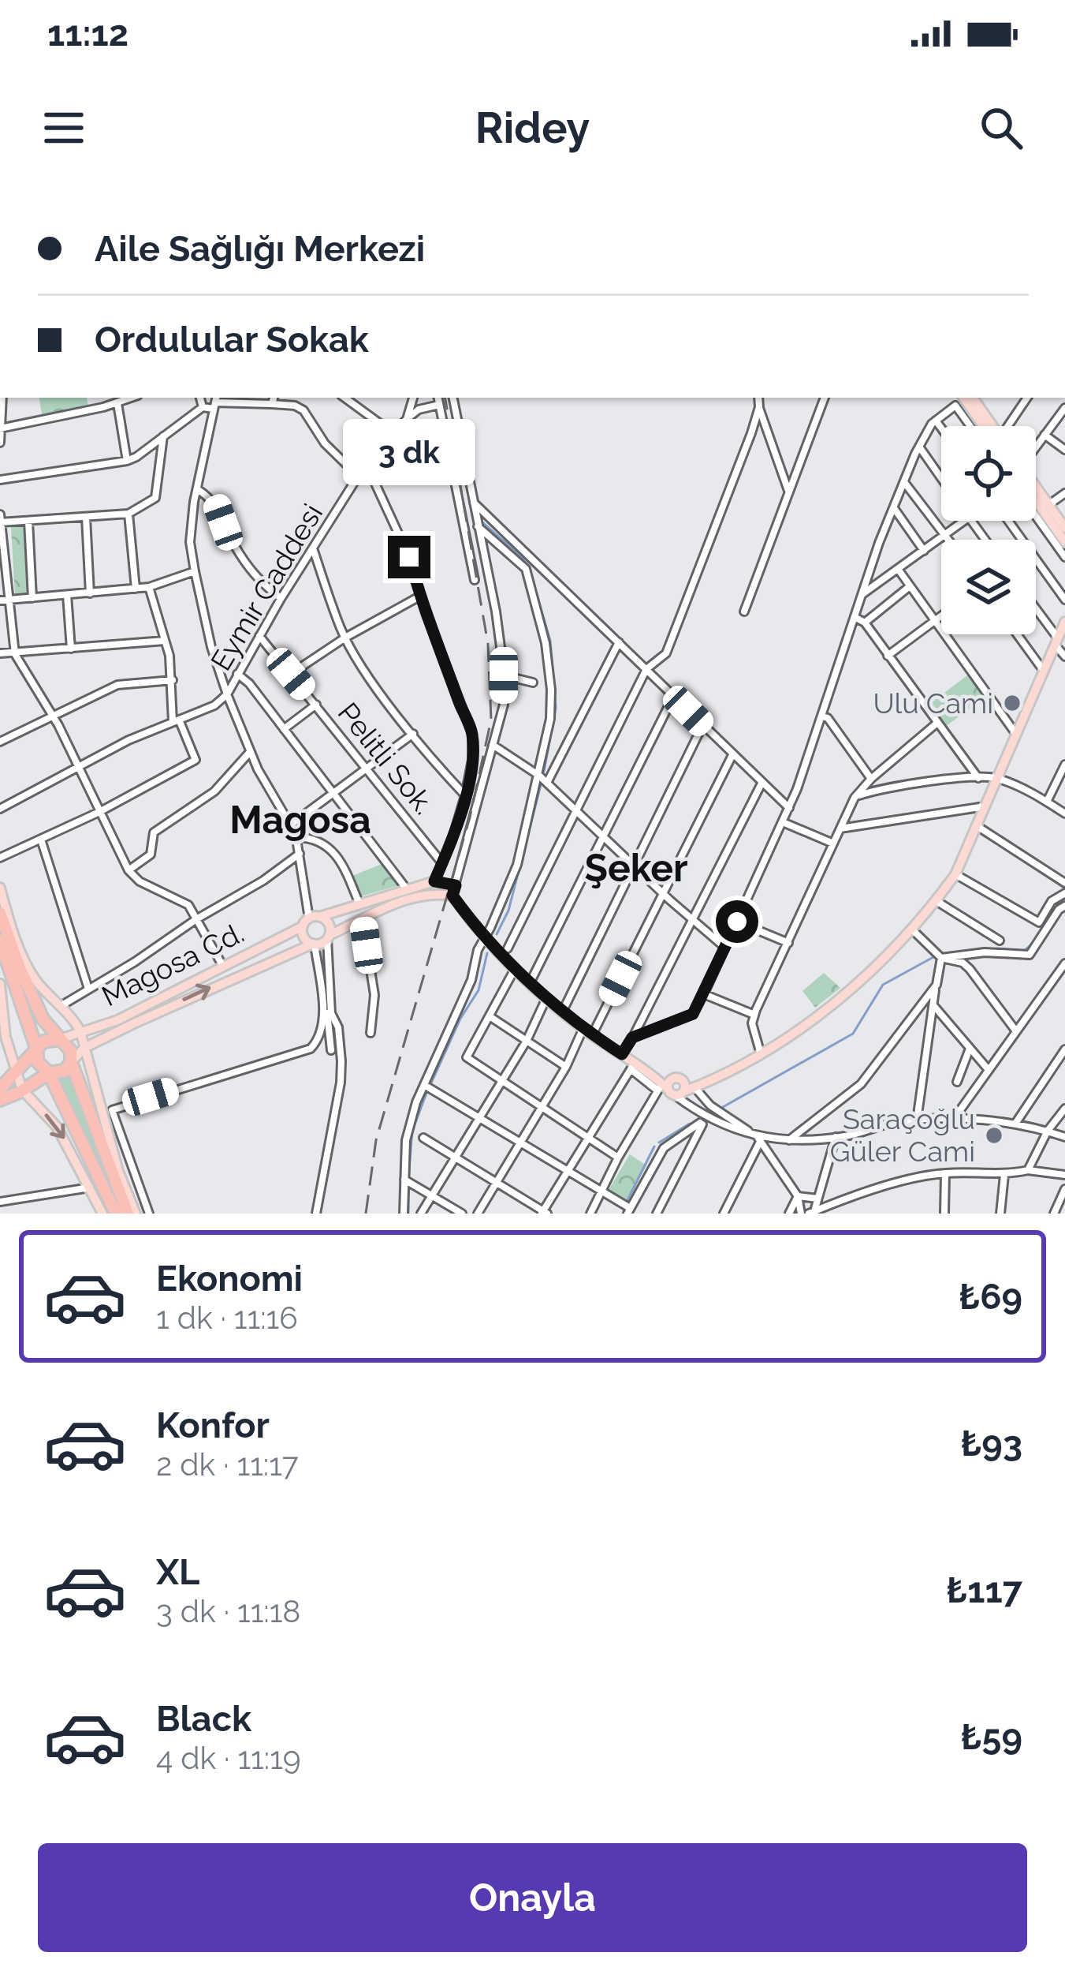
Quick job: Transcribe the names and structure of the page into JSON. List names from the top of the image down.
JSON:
{
  "streets": {
    "main road": ["Magosa Cd."],
    "street": ["Eymir Caddesi", "Pelitli Sok."]
  },
  "crossings": [
    ["Eymir Caddesi", "Pelitli Sok."]
  ],
  "districts": ["Magosa", "Şeker"],
  "places": ["Ulu Cami", "Saraçoğlu Güler Cami"],
  "page": {
    "status": "11:12",
    "header": "Ridey",
    "banner": ["Aile Sağlığı Merkezi", "Ordulular Sokak"],
    "bubble": "3 dk",
    "list": [
      {
        "name": "Ekonomi",
        "note": "1 dk · 11:16",
        "value": "₺69"
      },
      {
        "name": "Konfor",
        "note": "2 dk · 11:17",
        "value": "₺93"
      },
      {
        "name": "XL",
        "note": "3 dk · 11:18",
        "value": "₺117"
      },
      {
        "name": "Black",
        "note": "4 dk · 11:19",
        "value": "₺59"
      }
    ],
    "buttons": "Onayla"
  }
}
